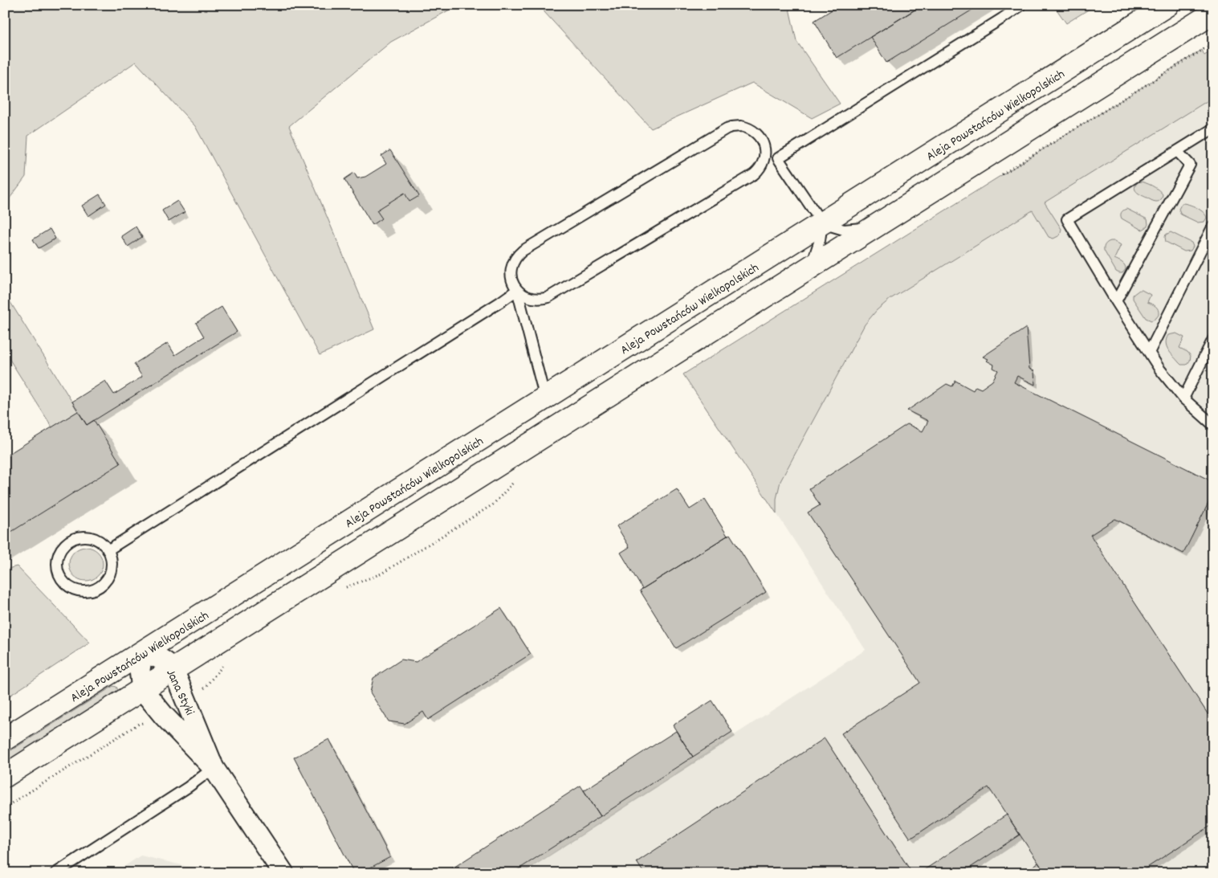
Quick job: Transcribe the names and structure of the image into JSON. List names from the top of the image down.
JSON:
{
  "streets": {
    "main road": ["Aleja Powstańców Wielkopolskich"],
    "street": ["Jana Styki"]
  },
  "crossings": [
    ["Aleja Powstańców Wielkopolskich", "Jana Styki"]
  ]
}
